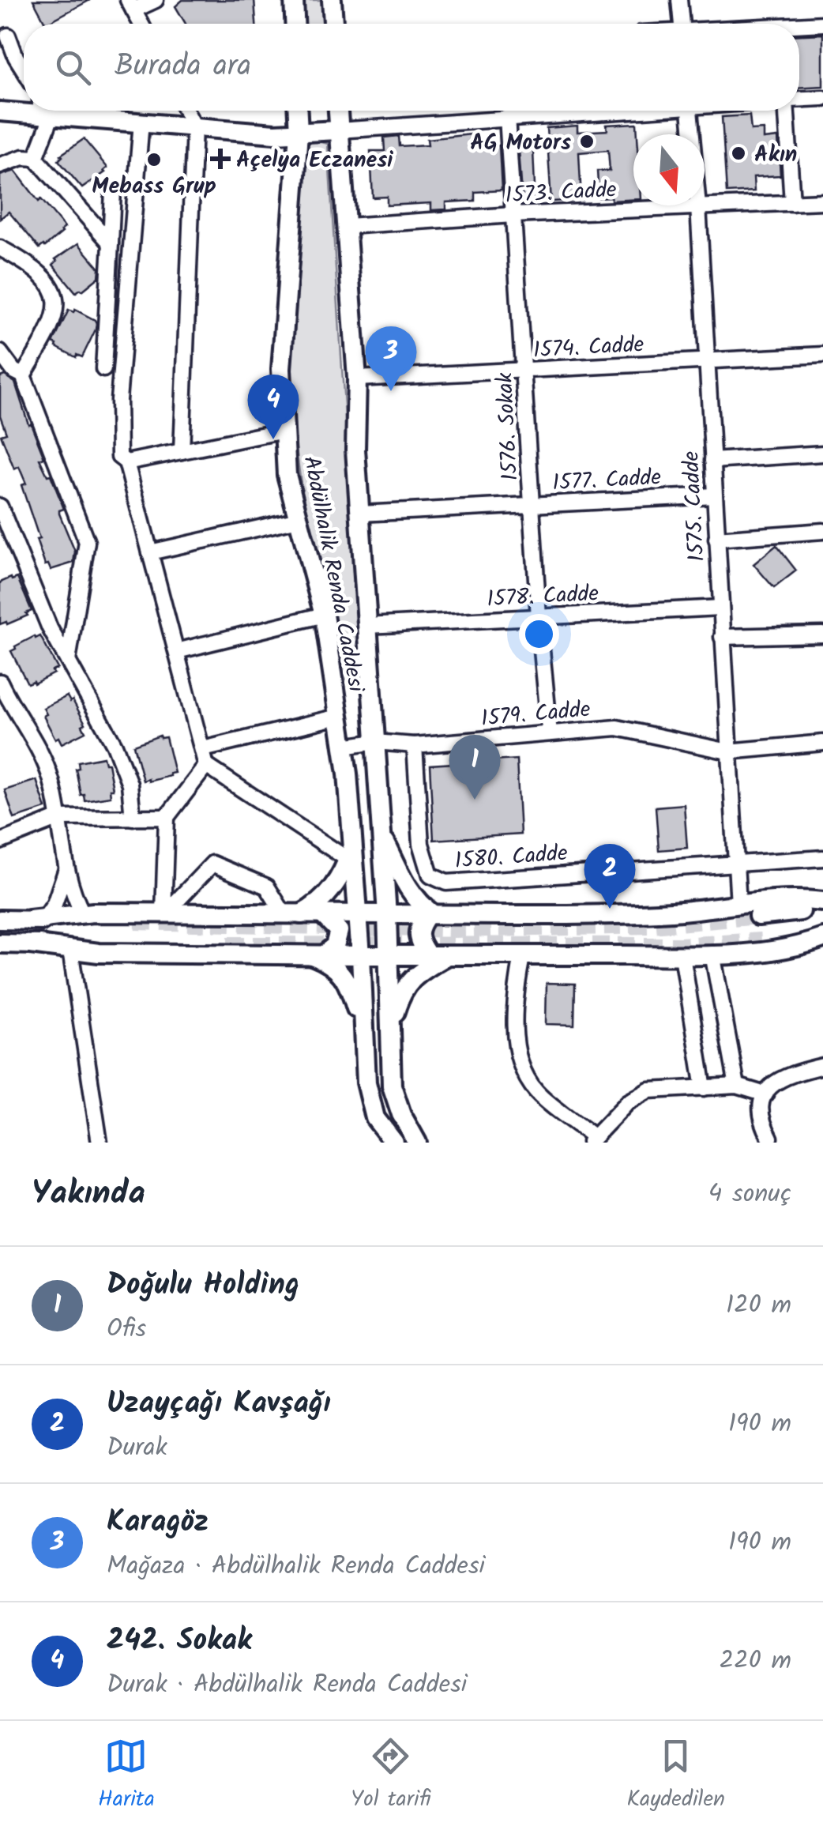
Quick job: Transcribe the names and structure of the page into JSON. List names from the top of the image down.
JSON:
{
  "streets": {
    "main road": ["Abdülhalik Renda Caddesi"],
    "street": [
      "1573. Cadde",
      "1574. Cadde",
      "1576. Sokak",
      "1577. Cadde",
      "1575. Cadde",
      "1578. Cadde",
      "1579. Cadde",
      "1580. Cadde"
    ]
  },
  "crossings": [
    ["1573. Cadde", "1576. Sokak"],
    ["1573. Cadde", "1575. Cadde"],
    ["1573. Cadde", "Abdülhalik Renda Caddesi"],
    ["1574. Cadde", "1576. Sokak"],
    ["1574. Cadde", "1575. Cadde"],
    ["1574. Cadde", "Abdülhalik Renda Caddesi"],
    ["1576. Sokak", "1577. Cadde"],
    ["1576. Sokak", "1578. Cadde"],
    ["1576. Sokak", "1579. Cadde"],
    ["1577. Cadde", "1575. Cadde"],
    ["1577. Cadde", "Abdülhalik Renda Caddesi"],
    ["1575. Cadde", "1578. Cadde"],
    ["1575. Cadde", "1579. Cadde"],
    ["1575. Cadde", "1580. Cadde"],
    ["Abdülhalik Renda Caddesi", "1578. Cadde"],
    ["Abdülhalik Renda Caddesi", "1579. Cadde"],
    ["1579. Cadde", "1580. Cadde"]
  ],
  "places": {
    "other": ["AG Motors", "Akın", "Mebass Grup"],
    "health": ["Açelya Eczanesi"]
  },
  "north": "bottom",
  "page": {
    "search": "Burada ara",
    "pins": [
      "3",
      "4",
      "1",
      "2"
    ],
    "heading": ["Yakında", "4 sonuç"],
    "list": [
      {
        "mark": "1",
        "name": "Doğulu Holding",
        "note": "Ofis",
        "value": "120 m"
      },
      {
        "mark": "2",
        "name": "Uzayçağı Kavşağı",
        "note": "Durak",
        "value": "190 m"
      },
      {
        "mark": "3",
        "name": "Karagöz",
        "note": "Mağaza · Abdülhalik Renda Caddesi",
        "value": "190 m"
      },
      {
        "mark": "4",
        "name": "242. Sokak",
        "note": "Durak · Abdülhalik Renda Caddesi",
        "value": "220 m"
      }
    ],
    "nav": ["Harita", "Yol tarifi", "Kaydedilen"]
  }
}
